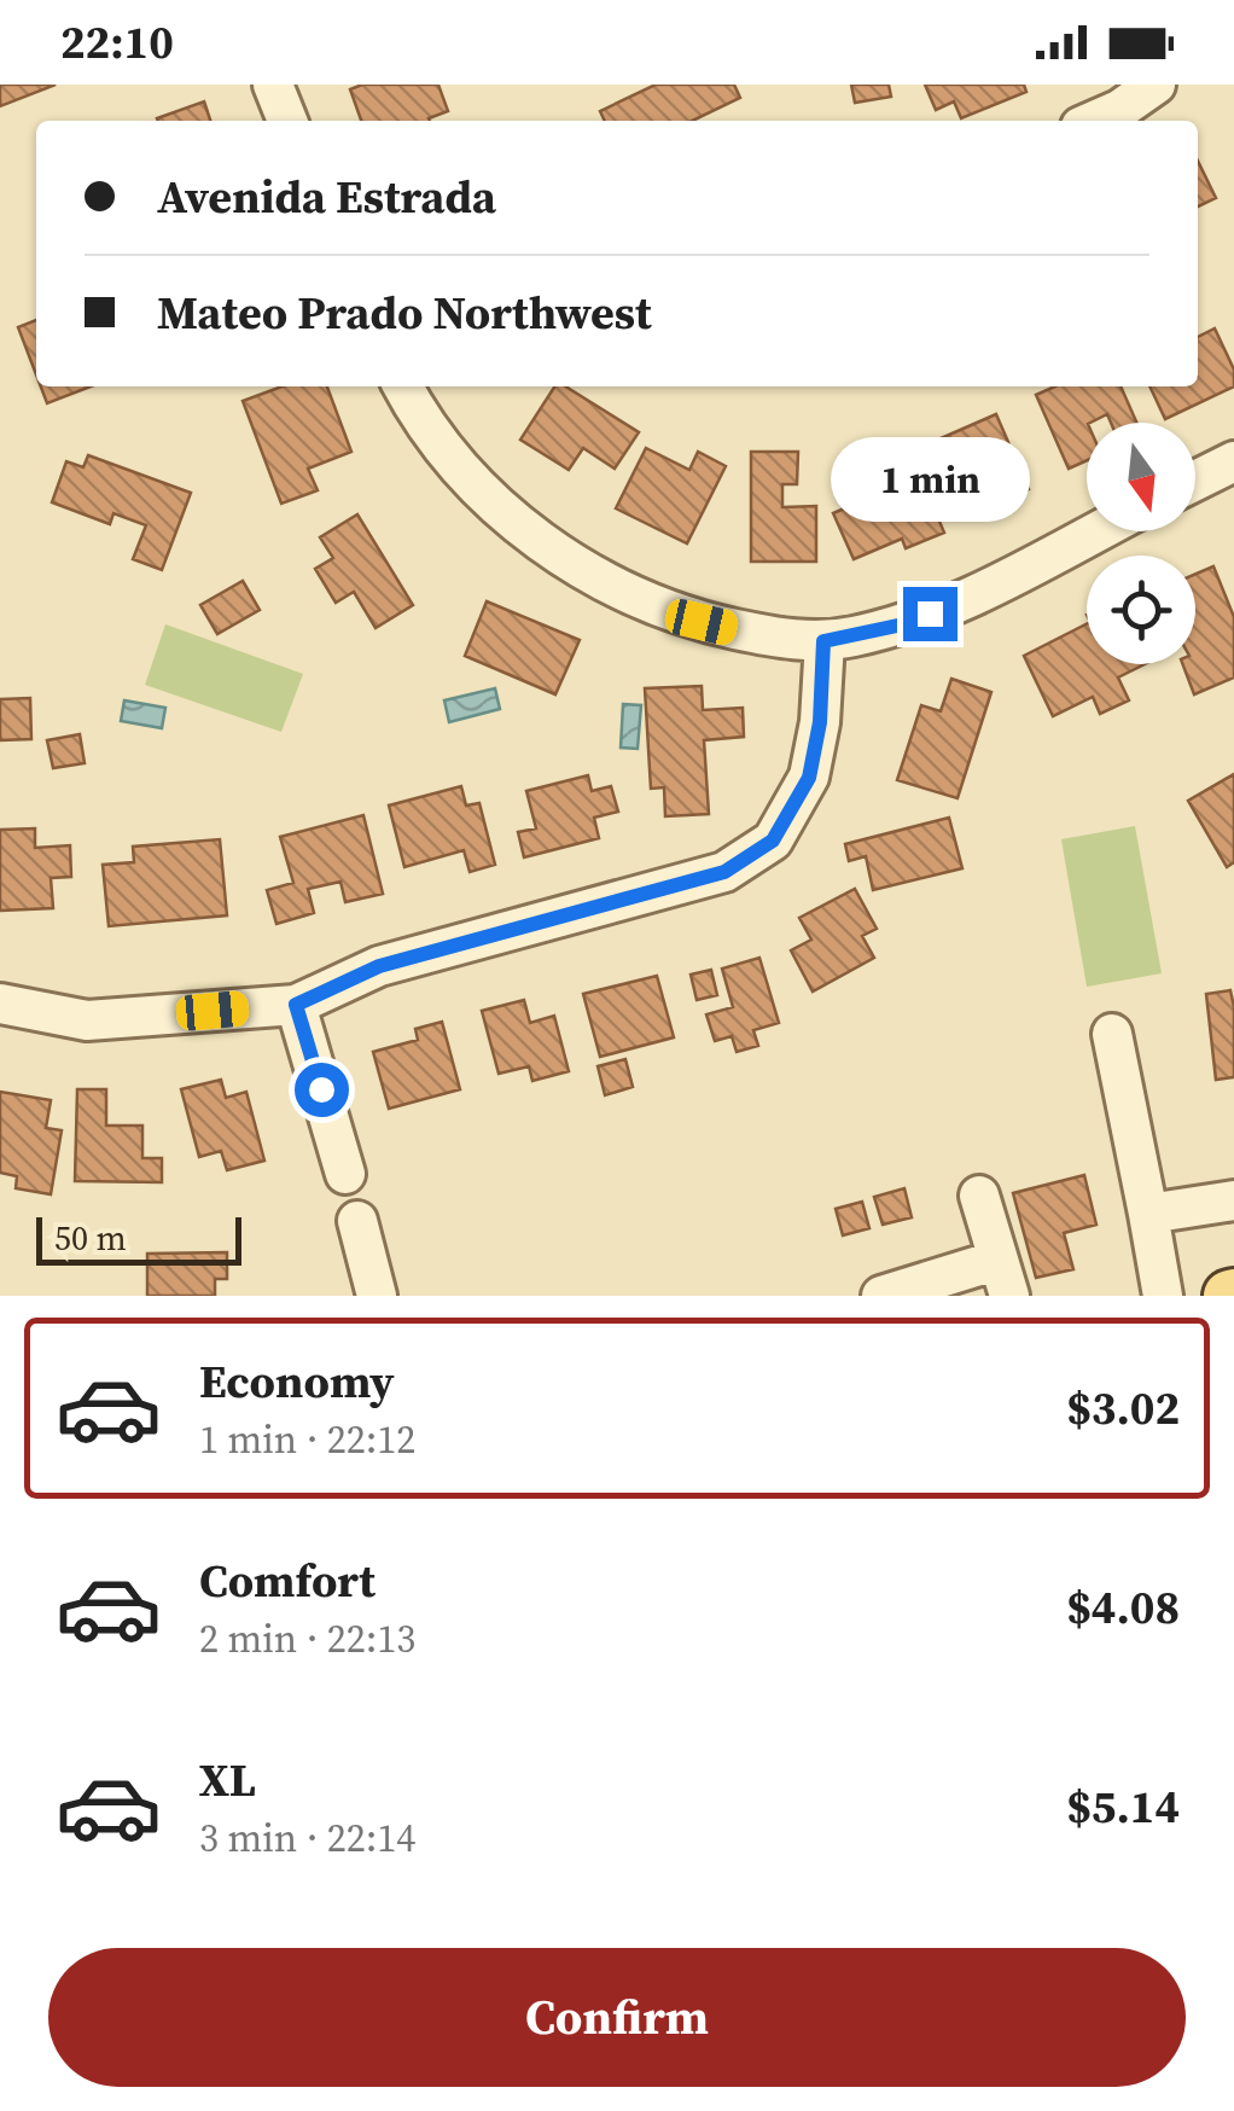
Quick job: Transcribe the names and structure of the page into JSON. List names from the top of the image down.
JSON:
{
  "scale_bar": "50 m",
  "north": "bottom",
  "page": {
    "status": "22:10",
    "banner": ["Avenida Estrada", "Mateo Prado Northwest"],
    "bubble": "1 min",
    "scale": "50 m",
    "list": [
      {
        "name": "Economy",
        "note": "1 min · 22:12",
        "value": "$3.02"
      },
      {
        "name": "Comfort",
        "note": "2 min · 22:13",
        "value": "$4.08"
      },
      {
        "name": "XL",
        "note": "3 min · 22:14",
        "value": "$5.14"
      }
    ],
    "buttons": "Confirm"
  }
}
